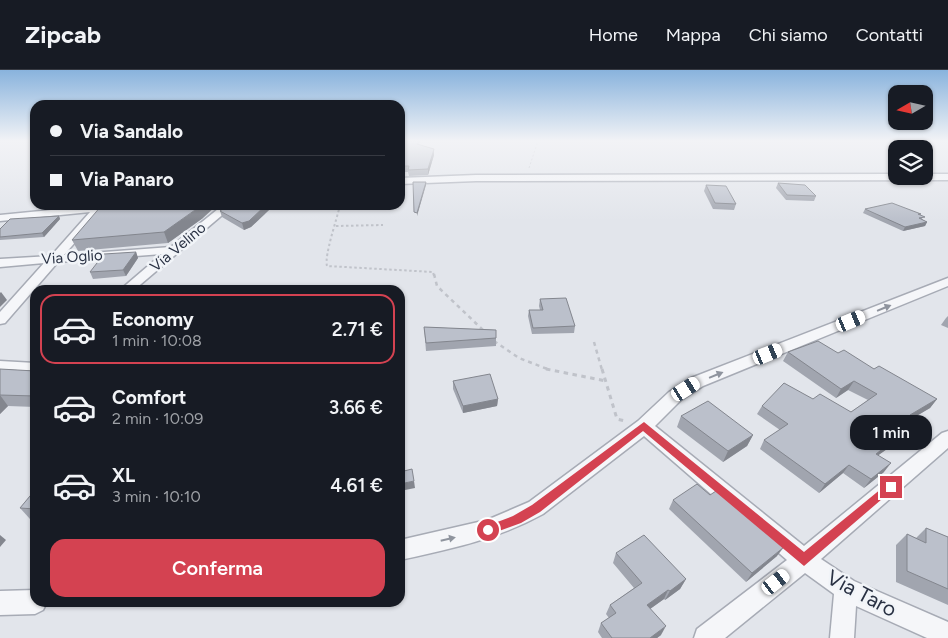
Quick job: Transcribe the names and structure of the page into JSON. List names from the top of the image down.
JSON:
{
  "streets": {
    "street": ["Via Velino", "Via Oglio", "Via Taro"]
  },
  "crossings": [
    ["Via Velino", "Via Oglio"]
  ],
  "north": "left",
  "page": {
    "header": "Zipcab",
    "nav": [
      "Home",
      "Mappa",
      "Chi siamo",
      "Contatti"
    ],
    "banner": ["Via Sandalo", "Via Panaro"],
    "list": [
      {
        "name": "Economy",
        "note": "1 min · 10:08",
        "value": "2.71 €"
      },
      {
        "name": "Comfort",
        "note": "2 min · 10:09",
        "value": "3.66 €"
      },
      {
        "name": "XL",
        "note": "3 min · 10:10",
        "value": "4.61 €"
      }
    ],
    "bubble": "1 min",
    "buttons": "Conferma"
  }
}
